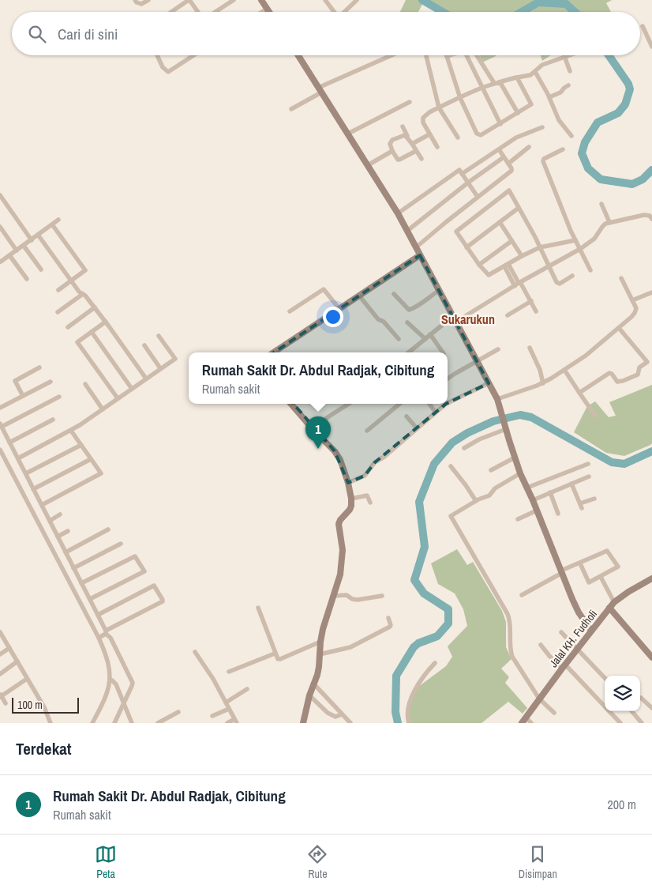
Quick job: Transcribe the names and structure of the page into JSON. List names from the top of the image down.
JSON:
{
  "streets": {
    "street": ["Jalal KH. Fudholi"]
  },
  "districts": ["Sukarukun"],
  "scale_bar": "100 m",
  "page": {
    "search": "Cari di sini",
    "popup": ["Rumah Sakit Dr. Abdul Radjak, Cibitung", "Rumah sakit"],
    "pins": "1",
    "scale": "100 m",
    "heading": "Terdekat",
    "list": [
      {
        "mark": "1",
        "name": "Rumah Sakit Dr. Abdul Radjak, Cibitung",
        "note": "Rumah sakit",
        "value": "200 m"
      }
    ],
    "nav": ["Peta", "Rute", "Disimpan"]
  }
}
